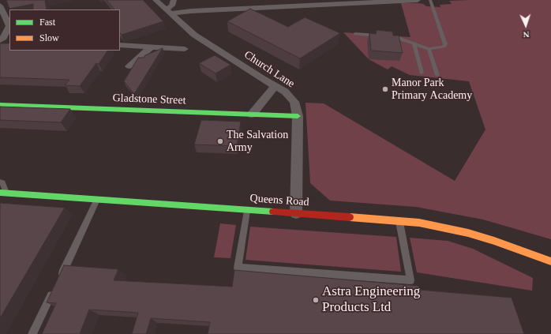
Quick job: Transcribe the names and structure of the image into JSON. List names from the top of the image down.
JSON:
{
  "streets": {
    "main road": ["Gladstone Street", "Queens Road"],
    "street": ["Church Lane"]
  },
  "crossings": [
    ["Church Lane", "Gladstone Street"],
    ["Church Lane", "Queens Road"]
  ],
  "places": ["Manor Park Primary Academy", "The Salvation Army", "Astra Engineering Products Ltd"],
  "legend": ["Fast", "Slow"],
  "north": "bottom"
}
